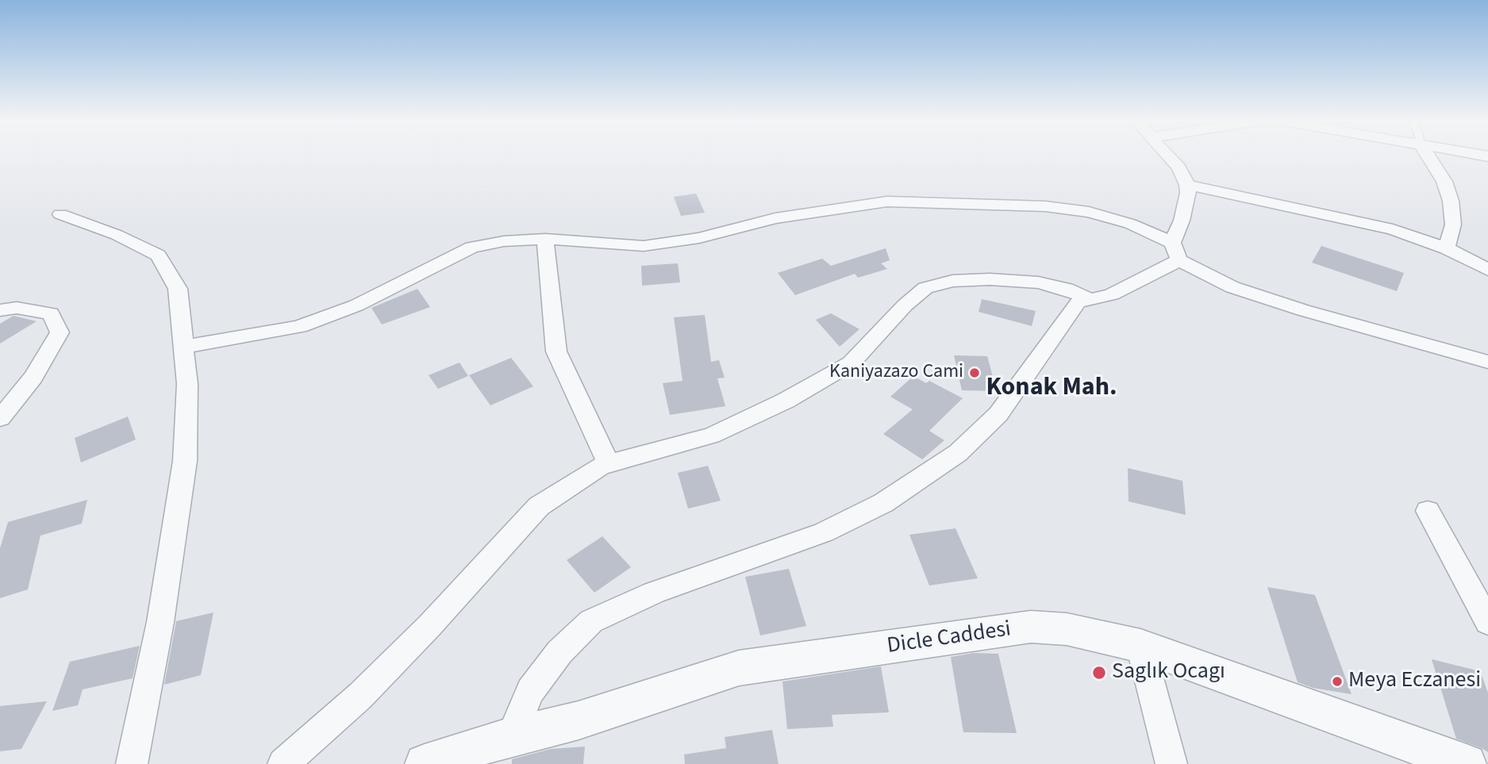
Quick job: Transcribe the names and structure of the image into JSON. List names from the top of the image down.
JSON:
{
  "streets": {
    "street": ["Dicle Caddesi"]
  },
  "districts": ["Konak Mah."],
  "places": ["Kaniyazazo Cami", "Saglık Ocagı", "Meya Eczanesi"]
}
